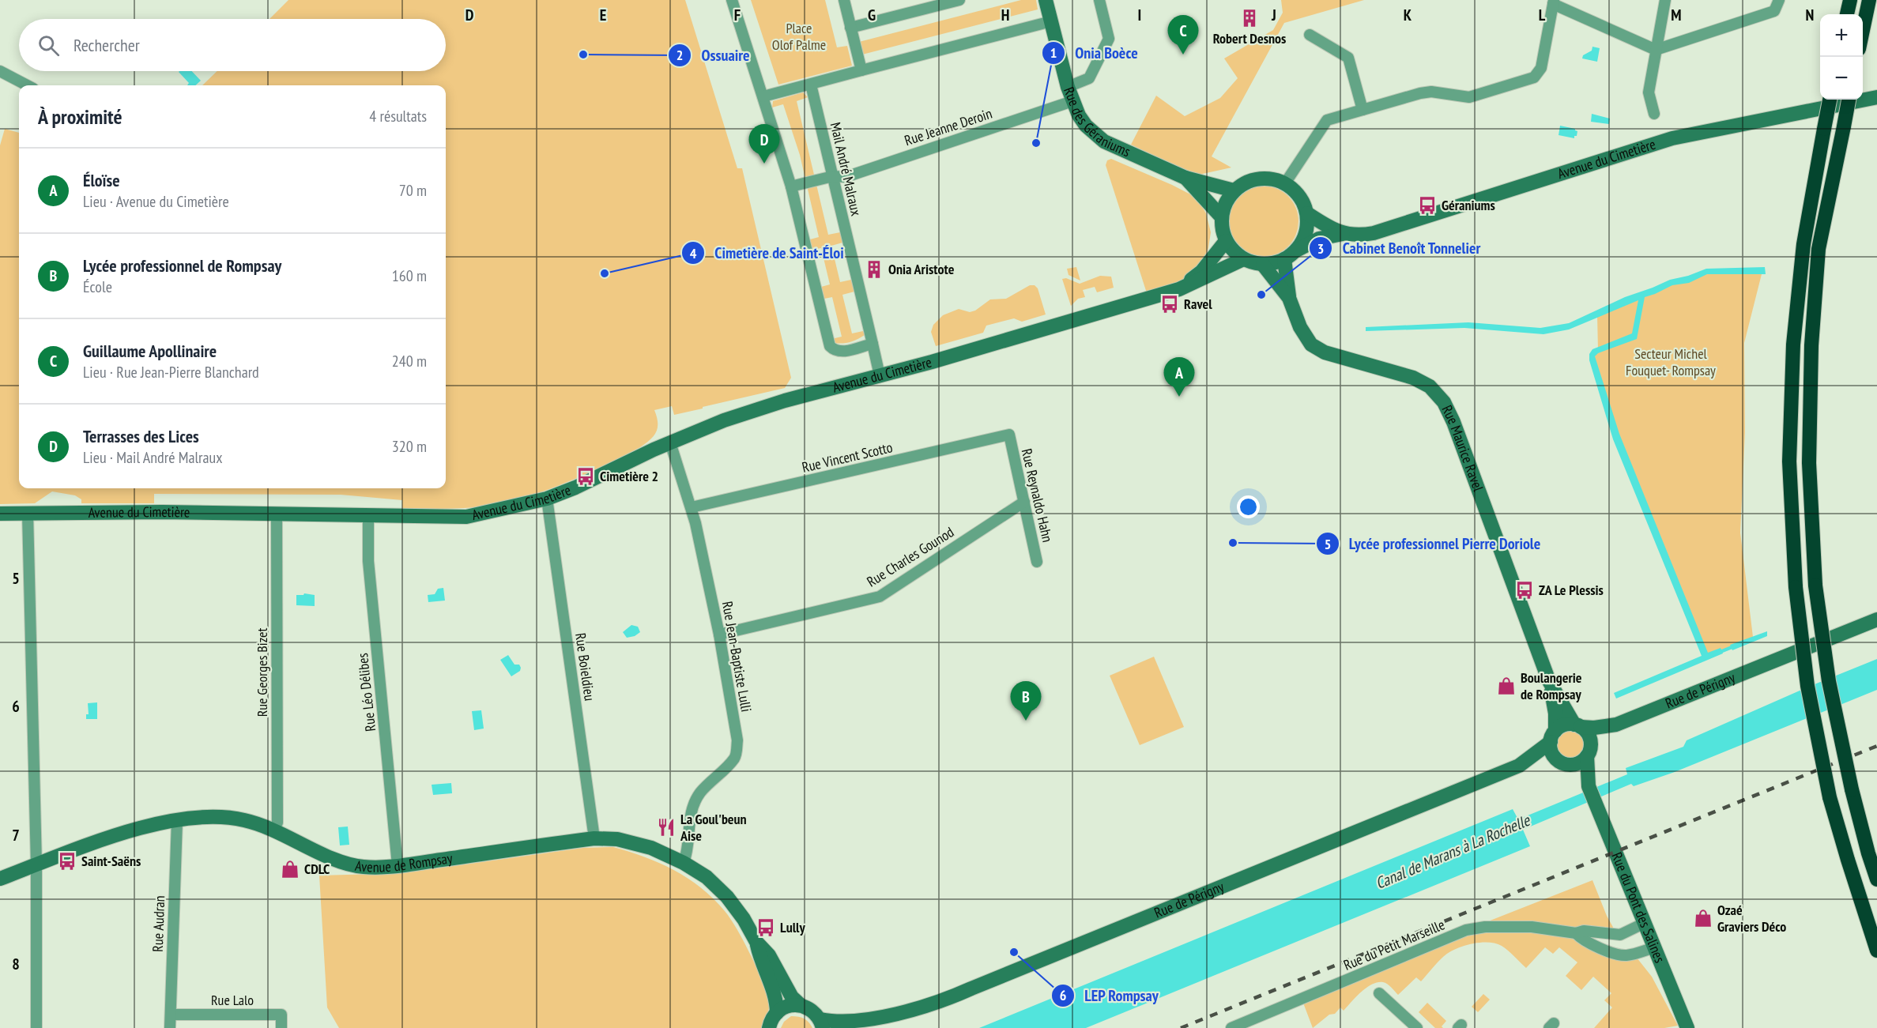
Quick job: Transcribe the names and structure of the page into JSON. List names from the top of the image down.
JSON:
{
  "streets": {
    "street": [
      "Rue des Géraniums",
      "Rue Jeanne Deroin",
      "Avenue du Cimetière",
      "Mail André Malraux",
      "Rue Maurice Ravel",
      "Rue Vincent Scotto",
      "Rue Reynaldo Hahn",
      "Rue Charles Gounod",
      "Rue Jean-Baptiste Lulli",
      "Rue Boieldieu",
      "Rue Georges Bizet",
      "Rue de Périgny",
      "Rue Léo Délibes",
      "Avenue de Rompsay",
      "Rue du Pont des Salines",
      "Rue Audran",
      "Rue du Petit Marseille",
      "Rue Lalo"
    ]
  },
  "crossings": [
    ["Rue des Géraniums", "Rue Jeanne Deroin"],
    ["Rue des Géraniums", "Avenue du Cimetière"],
    ["Rue des Géraniums", "Rue Maurice Ravel"],
    ["Rue Jeanne Deroin", "Mail André Malraux"],
    ["Avenue du Cimetière", "Mail André Malraux"],
    ["Avenue du Cimetière", "Rue Maurice Ravel"],
    ["Avenue du Cimetière", "Rue Jean-Baptiste Lulli"],
    ["Avenue du Cimetière", "Rue Boieldieu"],
    ["Avenue du Cimetière", "Rue Georges Bizet"],
    ["Avenue du Cimetière", "Rue Léo Délibes"],
    ["Rue Maurice Ravel", "Rue de Périgny"],
    ["Rue Maurice Ravel", "Rue du Pont des Salines"],
    ["Rue Vincent Scotto", "Rue Reynaldo Hahn"],
    ["Rue Vincent Scotto", "Rue Jean-Baptiste Lulli"],
    ["Rue Reynaldo Hahn", "Rue Charles Gounod"],
    ["Rue Charles Gounod", "Rue Jean-Baptiste Lulli"],
    ["Rue Jean-Baptiste Lulli", "Avenue de Rompsay"],
    ["Rue Boieldieu", "Avenue de Rompsay"],
    ["Rue Georges Bizet", "Avenue de Rompsay"],
    ["Rue de Périgny", "Avenue de Rompsay"],
    ["Rue de Périgny", "Rue du Pont des Salines"],
    ["Rue Léo Délibes", "Avenue de Rompsay"],
    ["Avenue de Rompsay", "Rue Audran"],
    ["Rue du Pont des Salines", "Rue du Petit Marseille"],
    ["Rue Audran", "Rue Lalo"]
  ],
  "water": ["Canal de Marans à La Rochelle"],
  "parks": ["Place Olof Palme", "Secteur Michel Fouquet- Rompsay"],
  "places": {
    "building": ["Robert Desnos", "Onia Aristote"],
    "other": [
      "Ossuaire",
      "Onia Boèce",
      "Cimetière de Saint-Éloi",
      "Cabinet Benoît Tonnelier",
      "Lycée professionnel Pierre Doriole",
      "LEP Rompsay"
    ],
    "bus stop": [
      "Géraniums",
      "Ravel",
      "Cimetière 2",
      "ZA Le Plessis",
      "Saint-Saëns",
      "Lully"
    ],
    "shop": ["Boulangerie de Rompsay", "CDLC", "Ozaé Graviers Déco"],
    "restaurant": ["La Goul'beun Aise"]
  },
  "page": {
    "map_buttons": ["+", "−"],
    "pins": [
      "C",
      "D",
      "A",
      "B"
    ],
    "search": "Rechercher",
    "heading": ["À proximité", "4 résultats"],
    "list": [
      {
        "mark": "A",
        "name": "Éloïse",
        "note": "Lieu · Avenue du Cimetière",
        "value": "70 m"
      },
      {
        "mark": "B",
        "name": "Lycée professionnel de Rompsay",
        "note": "École",
        "value": "160 m"
      },
      {
        "mark": "C",
        "name": "Guillaume Apollinaire",
        "note": "Lieu · Rue Jean-Pierre Blanchard",
        "value": "240 m"
      },
      {
        "mark": "D",
        "name": "Terrasses des Lices",
        "note": "Lieu · Mail André Malraux",
        "value": "320 m"
      }
    ]
  },
  "grid": {
    "columns": [
      "D",
      "E",
      "F",
      "G",
      "H",
      "I",
      "J",
      "K",
      "L",
      "M",
      "N"
    ],
    "rows": [
      "5",
      "6",
      "7",
      "8"
    ]
  }
}
